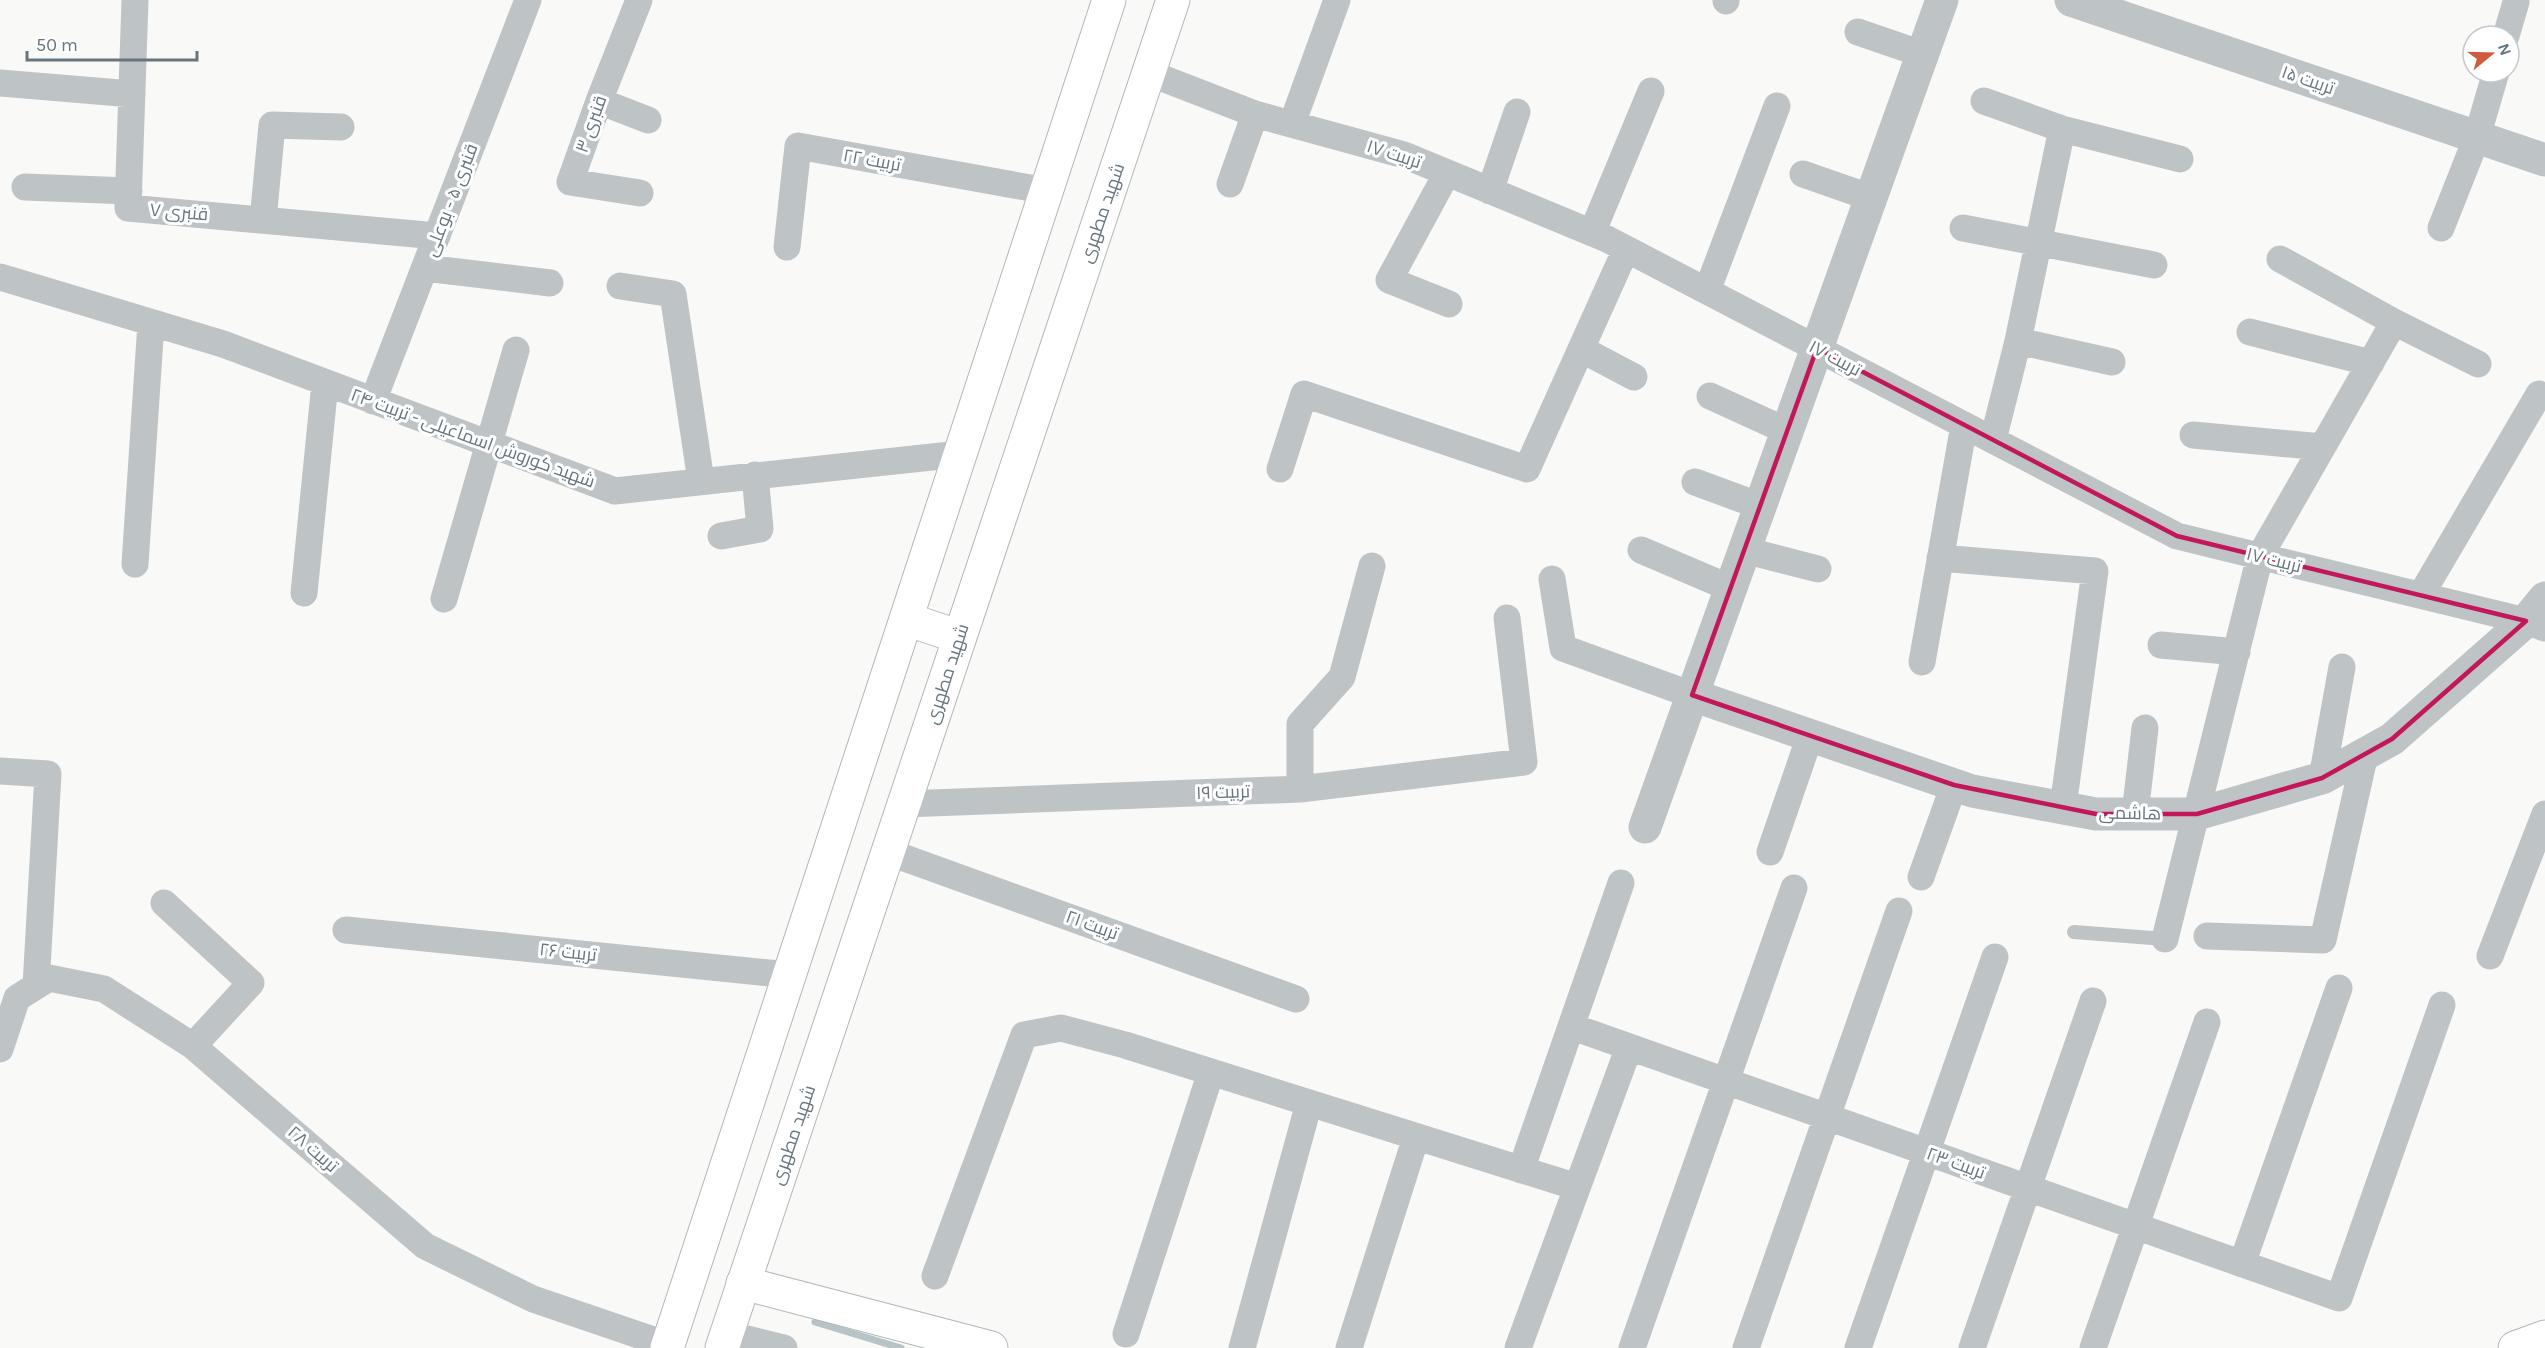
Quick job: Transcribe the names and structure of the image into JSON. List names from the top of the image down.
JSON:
{
  "streets": {
    "main road": ["شهید مطهری"],
    "street": [
      "تربیت ۱۵",
      "قنبری ۳",
      "تربیت ۱۷",
      "تربیت ۲۲",
      "قنبری ۵ - بوعلی",
      "قنبری ۷",
      "شهید کوروش اسماعیلی - تربیت ۲۴",
      "تربیت ۱۹",
      "هاشمی",
      "تربیت ۲۱",
      "تربیت ۲۶",
      "تربیت ۲۸",
      "تربیت ۲۳"
    ]
  },
  "crossings": [
    ["تربیت ۱۷", "شهید مطهری"],
    ["تربیت ۱۷", "هاشمی"],
    ["قنبری ۵ - بوعلی", "قنبری ۷"],
    ["قنبری ۵ - بوعلی", "شهید کوروش اسماعیلی - تربیت ۲۴"],
    ["شهید مطهری", "تربیت ۱۹"],
    ["شهید مطهری", "تربیت ۲۱"]
  ],
  "scale_bar": "50 m",
  "north": "right"
}
